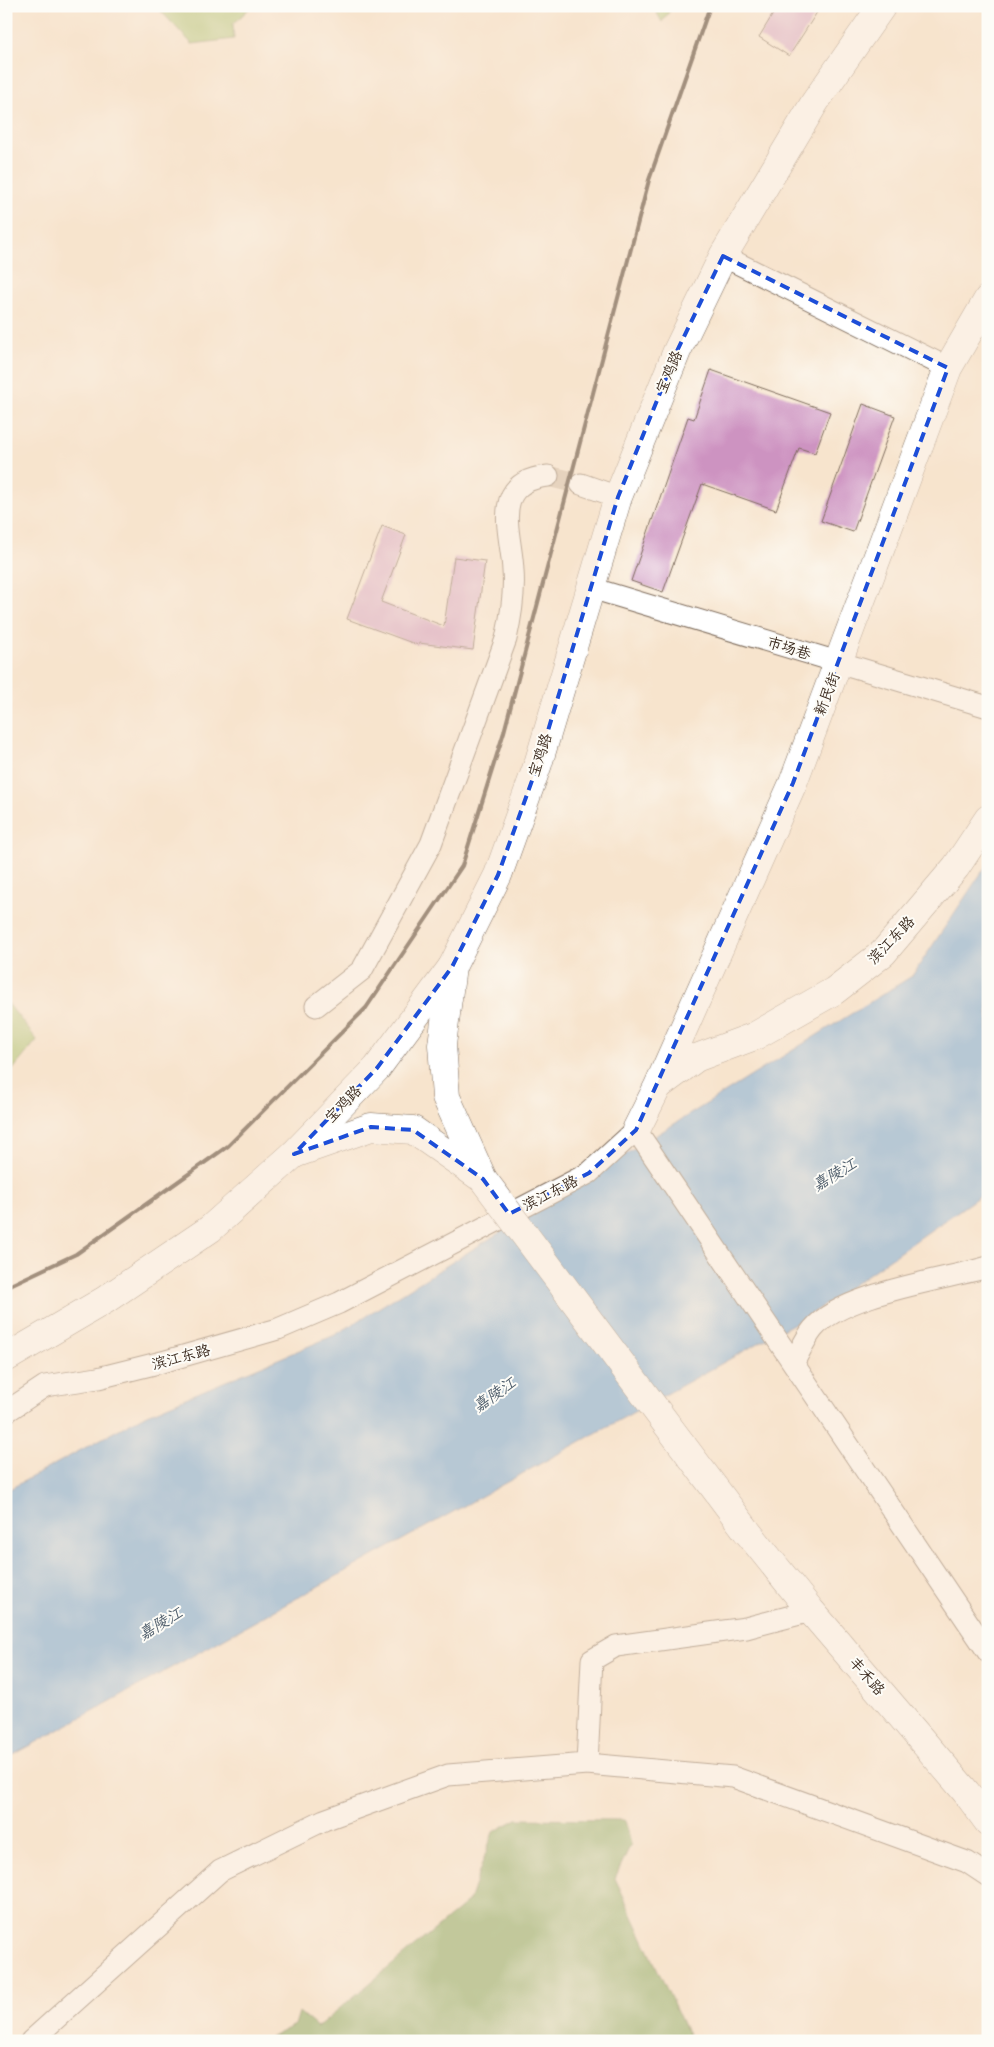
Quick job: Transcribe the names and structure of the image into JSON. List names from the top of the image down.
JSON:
{
  "streets": {
    "main road": [
      "宝鸡路",
      "新民街",
      "滨江东路",
      "丰禾路"
    ],
    "street": ["市场巷"]
  },
  "crossings": [
    ["宝鸡路", "市场巷"],
    ["市场巷", "新民街"],
    ["新民街", "滨江东路"]
  ],
  "water": ["嘉陵江"]
}
